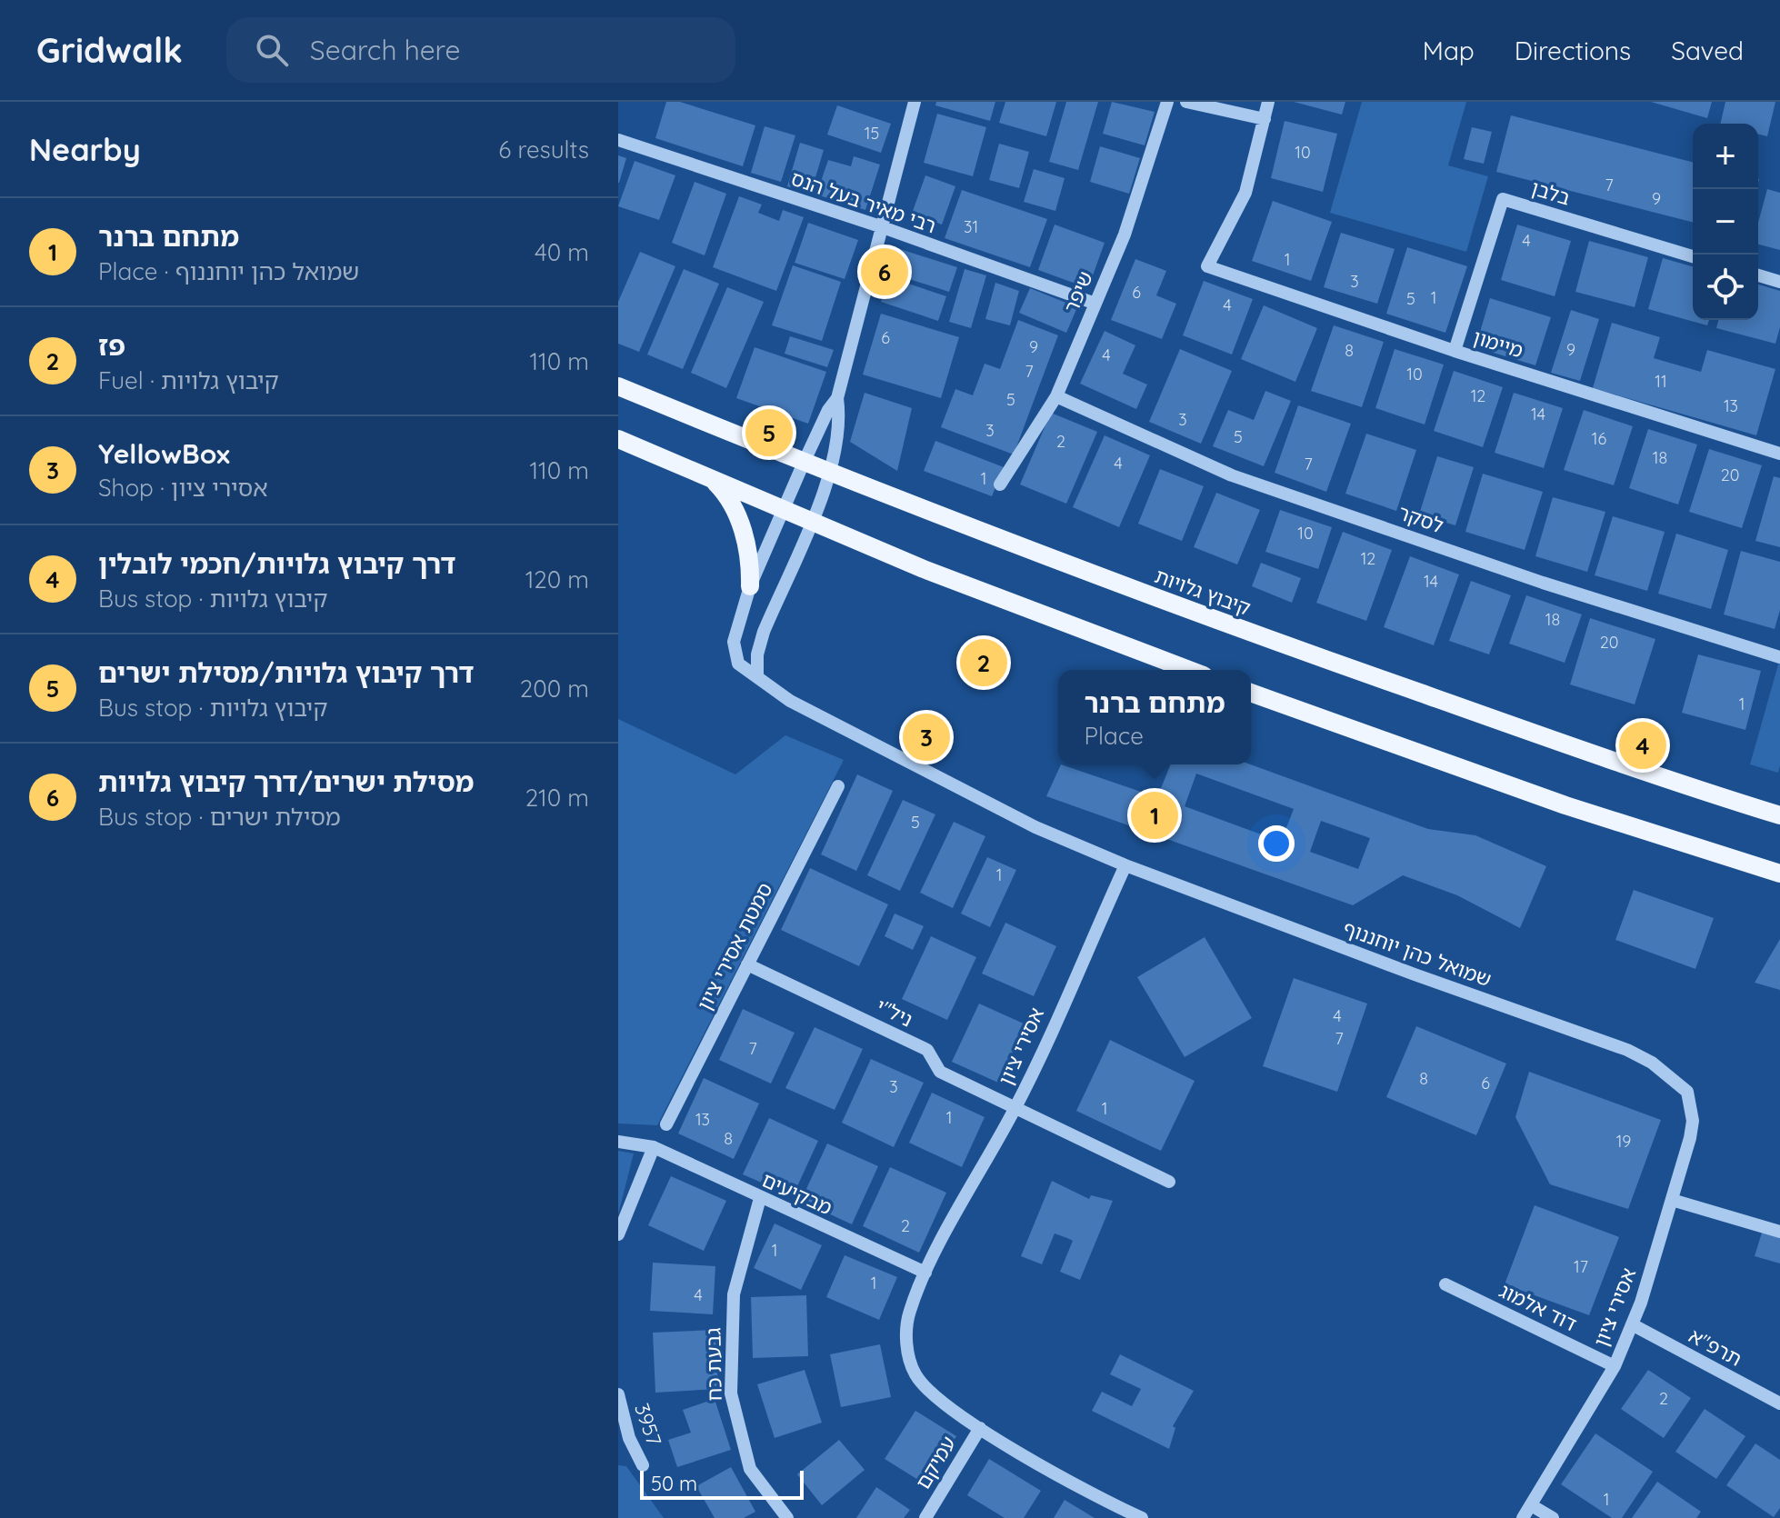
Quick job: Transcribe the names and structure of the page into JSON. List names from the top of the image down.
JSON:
{
  "streets": {
    "main road": ["קיבוץ גלויות"],
    "street": [
      "בלבן",
      "רבי מאיר בעל הנס",
      "שיפר",
      "מיימון",
      "לסקר",
      "סמטת אסירי ציון",
      "שמואל כהן יוחננוף",
      "ניל\"י",
      "אסירי ציון",
      "מבקיעים",
      "דוד אלמוג",
      "תרפ\"א",
      "גבעת כח",
      "3957",
      "עמיקם"
    ]
  },
  "crossings": [
    ["בלבן", "מיימון"],
    ["רבי מאיר בעל הנס", "שיפר"],
    ["שיפר", "לסקר"],
    ["סמטת אסירי ציון", "ניל\"י"],
    ["שמואל כהן יוחננוף", "אסירי ציון"],
    ["ניל\"י", "אסירי ציון"],
    ["אסירי ציון", "מבקיעים"],
    ["אסירי ציון", "דוד אלמוג"],
    ["אסירי ציון", "תרפ\"א"],
    ["אסירי ציון", "עמיקם"],
    ["מבקיעים", "גבעת כח"]
  ],
  "house_numbers": [
    "15",
    "10",
    "7",
    "9",
    "31",
    "4",
    "1",
    "3",
    "6",
    "1",
    "5",
    "4",
    "6",
    "9",
    "9",
    "8",
    "4",
    "7",
    "10",
    "11",
    "12",
    "5",
    "13",
    "14",
    "3",
    "3",
    "5",
    "16",
    "2",
    "18",
    "4",
    "7",
    "20",
    "1",
    "10",
    "12",
    "14",
    "18",
    "20",
    "1",
    "5",
    "1",
    "4",
    "7",
    "7",
    "8",
    "6",
    "3",
    "1",
    "1",
    "13",
    "8",
    "19",
    "2",
    "1",
    "17",
    "1",
    "4",
    "2",
    "1"
  ],
  "scale_bar": "50 m",
  "page": {
    "header": "Gridwalk",
    "search": "Search here",
    "nav": ["Map", "Directions", "Saved"],
    "heading": ["Nearby", "6 results"],
    "map_buttons": ["+", "−"],
    "list": [
      {
        "mark": "1",
        "name": "מתחם ברנר",
        "note": "Place · שמואל כהן יוחננוף",
        "value": "40 m"
      },
      {
        "mark": "2",
        "name": "פז",
        "note": "Fuel · קיבוץ גלויות",
        "value": "110 m"
      },
      {
        "mark": "3",
        "name": "YellowBox",
        "note": "Shop · אסירי ציון",
        "value": "110 m"
      },
      {
        "mark": "4",
        "name": "דרך קיבוץ גלויות/חכמי לובלין",
        "note": "Bus stop · קיבוץ גלויות",
        "value": "120 m"
      },
      {
        "mark": "5",
        "name": "דרך קיבוץ גלויות/מסילת ישרים",
        "note": "Bus stop · קיבוץ גלויות",
        "value": "200 m"
      },
      {
        "mark": "6",
        "name": "מסילת ישרים/דרך קיבוץ גלויות",
        "note": "Bus stop · מסילת ישרים",
        "value": "210 m"
      }
    ],
    "pins": [
      "6",
      "5",
      "2",
      "3",
      "4",
      "1"
    ],
    "popup": ["מתחם ברנר", "Place"],
    "scale": "50 m"
  }
}
